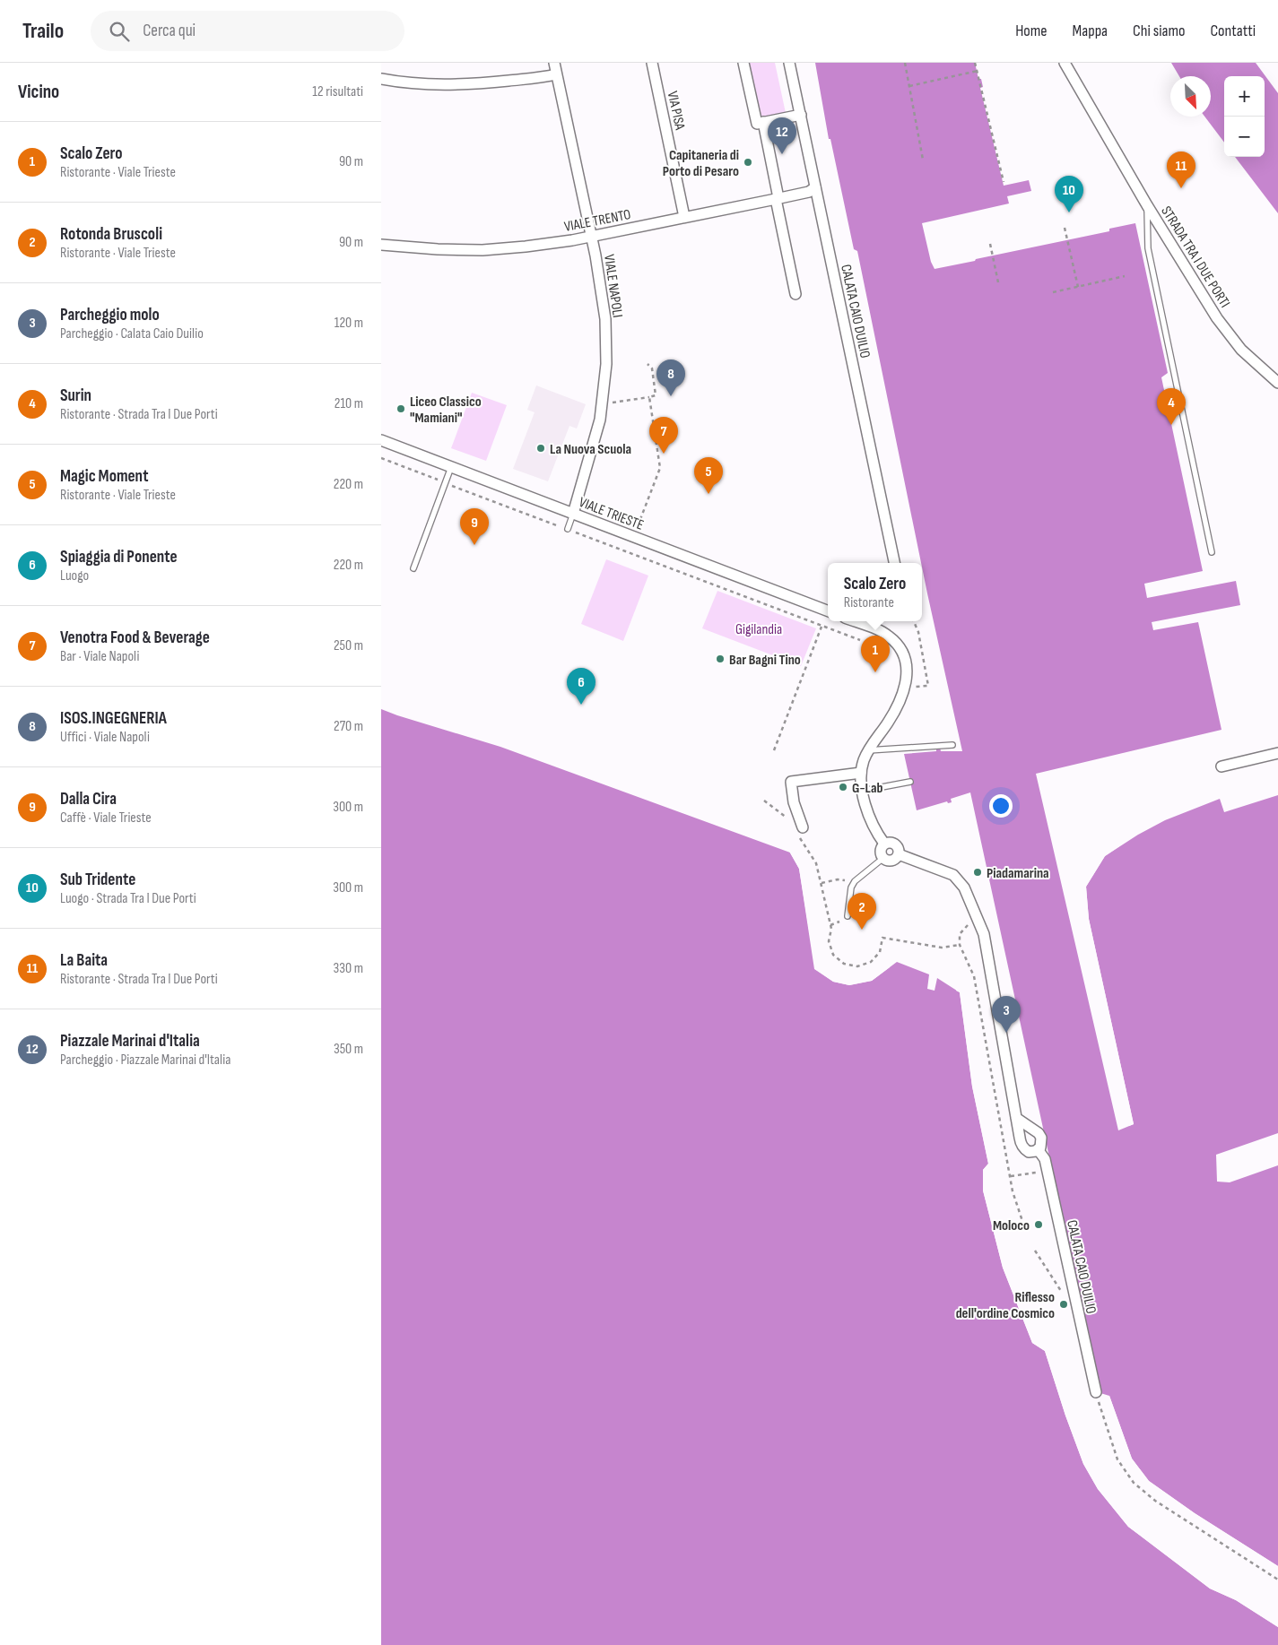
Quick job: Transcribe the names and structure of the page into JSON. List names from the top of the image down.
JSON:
{
  "streets": {
    "street": [
      "VIA PISA",
      "VIALE TRENTO",
      "STRADA TRA I DUE PORTI",
      "VIALE NAPOLI",
      "CALATA CAIO DUILIO",
      "VIALE TRIESTE"
    ]
  },
  "crossings": [
    ["VIA PISA", "VIALE TRENTO"],
    ["VIALE TRENTO", "VIALE NAPOLI"],
    ["VIALE TRENTO", "CALATA CAIO DUILIO"],
    ["VIALE NAPOLI", "VIALE TRIESTE"]
  ],
  "parks": ["Gigilandia"],
  "places": [
    "Capitaneria di Porto di Pesaro",
    "Liceo Classico \"Mamiani\"",
    "La Nuova Scuola",
    "Bar Bagni Tino",
    "G-Lab",
    "Piadamarina",
    "Moloco",
    "Riflesso dell'ordine Cosmico"
  ],
  "north": "bottom right",
  "page": {
    "header": "Trailo",
    "search": "Cerca qui",
    "nav": [
      "Home",
      "Mappa",
      "Chi siamo",
      "Contatti"
    ],
    "heading": ["Vicino", "12 risultati"],
    "map_buttons": ["+", "−"],
    "pins": [
      "12",
      "11",
      "10",
      "8",
      "4",
      "7",
      "5",
      "9",
      "1",
      "6",
      "2",
      "3"
    ],
    "list": [
      {
        "mark": "1",
        "name": "Scalo Zero",
        "note": "Ristorante · Viale Trieste",
        "value": "90 m"
      },
      {
        "mark": "2",
        "name": "Rotonda Bruscoli",
        "note": "Ristorante · Viale Trieste",
        "value": "90 m"
      },
      {
        "mark": "3",
        "name": "Parcheggio molo",
        "note": "Parcheggio · Calata Caio Duilio",
        "value": "120 m"
      },
      {
        "mark": "4",
        "name": "Surin",
        "note": "Ristorante · Strada Tra I Due Porti",
        "value": "210 m"
      },
      {
        "mark": "5",
        "name": "Magic Moment",
        "note": "Ristorante · Viale Trieste",
        "value": "220 m"
      },
      {
        "mark": "6",
        "name": "Spiaggia di Ponente",
        "note": "Luogo",
        "value": "220 m"
      },
      {
        "mark": "7",
        "name": "Venotra Food & Beverage",
        "note": "Bar · Viale Napoli",
        "value": "250 m"
      },
      {
        "mark": "8",
        "name": "ISOS.INGEGNERIA",
        "note": "Uffici · Viale Napoli",
        "value": "270 m"
      },
      {
        "mark": "9",
        "name": "Dalla Cira",
        "note": "Caffè · Viale Trieste",
        "value": "300 m"
      },
      {
        "mark": "10",
        "name": "Sub Tridente",
        "note": "Luogo · Strada Tra I Due Porti",
        "value": "300 m"
      },
      {
        "mark": "11",
        "name": "La Baita",
        "note": "Ristorante · Strada Tra I Due Porti",
        "value": "330 m"
      },
      {
        "mark": "12",
        "name": "Piazzale Marinai d'Italia",
        "note": "Parcheggio · Piazzale Marinai d'Italia",
        "value": "350 m"
      }
    ],
    "popup": ["Scalo Zero", "Ristorante"]
  }
}
